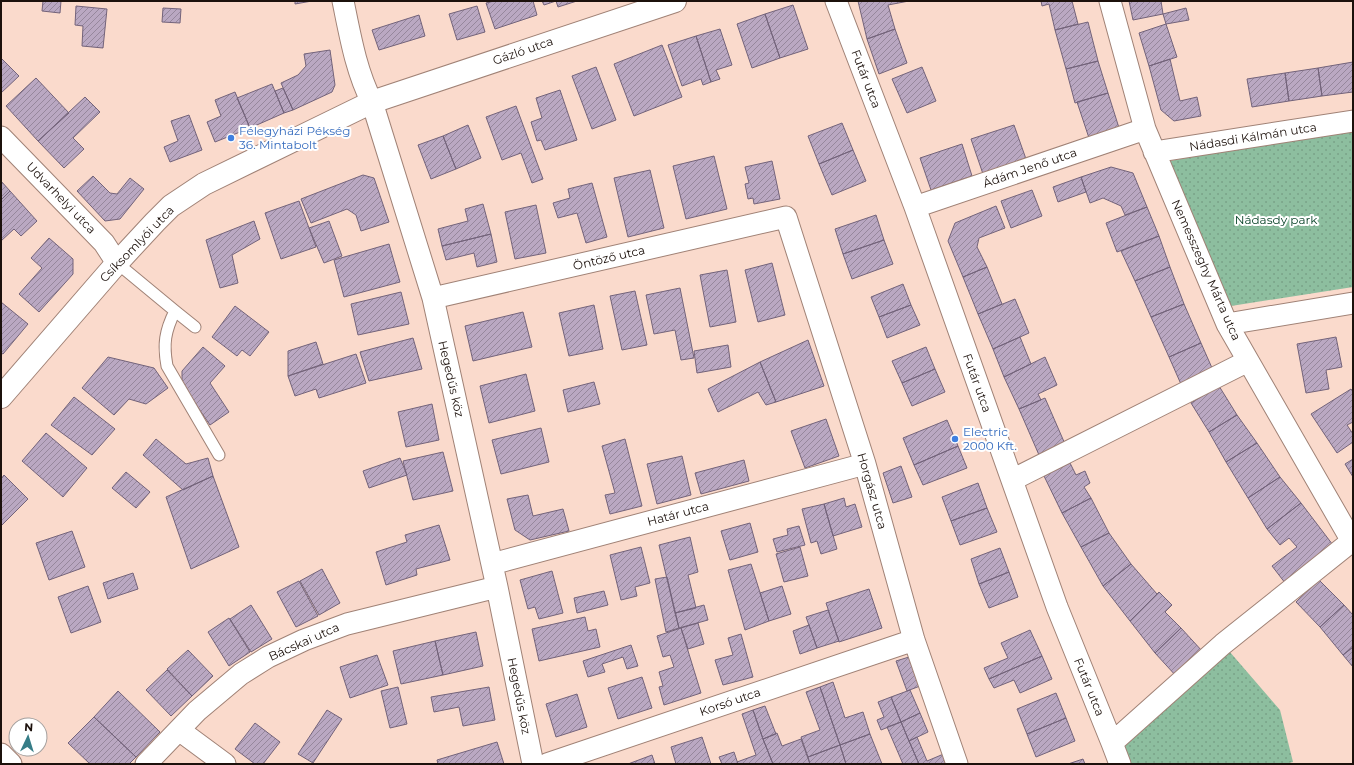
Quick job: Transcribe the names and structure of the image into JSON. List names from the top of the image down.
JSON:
{
  "streets": {
    "street": [
      "Gázló utca",
      "Futár utca",
      "Nádasdi Kálmán utca",
      "Ádám Jenő utca",
      "Udvarhelyi utca",
      "Csíksomlyói utca",
      "Öntöző utca",
      "Nemesszeghy Márta utca",
      "Hegedűs köz",
      "Horgász utca",
      "Határ utca",
      "Bácskai utca",
      "Korsó utca"
    ]
  },
  "crossings": [
    ["Gázló utca", "Csíksomlyói utca"],
    ["Gázló utca", "Hegedűs köz"],
    ["Futár utca", "Ádám Jenő utca"],
    ["Nádasdi Kálmán utca", "Nemesszeghy Márta utca"],
    ["Ádám Jenő utca", "Nemesszeghy Márta utca"],
    ["Udvarhelyi utca", "Csíksomlyói utca"],
    ["Csíksomlyói utca", "Hegedűs köz"],
    ["Öntöző utca", "Hegedűs köz"],
    ["Öntöző utca", "Horgász utca"],
    ["Hegedűs köz", "Határ utca"],
    ["Hegedűs köz", "Bácskai utca"],
    ["Horgász utca", "Határ utca"],
    ["Horgász utca", "Korsó utca"]
  ],
  "parks": ["Nádasdy park"],
  "places": ["Félegyházi Pékség 36. Mintabolt", "Electric 2000 Kft."],
  "north": "top"
}
